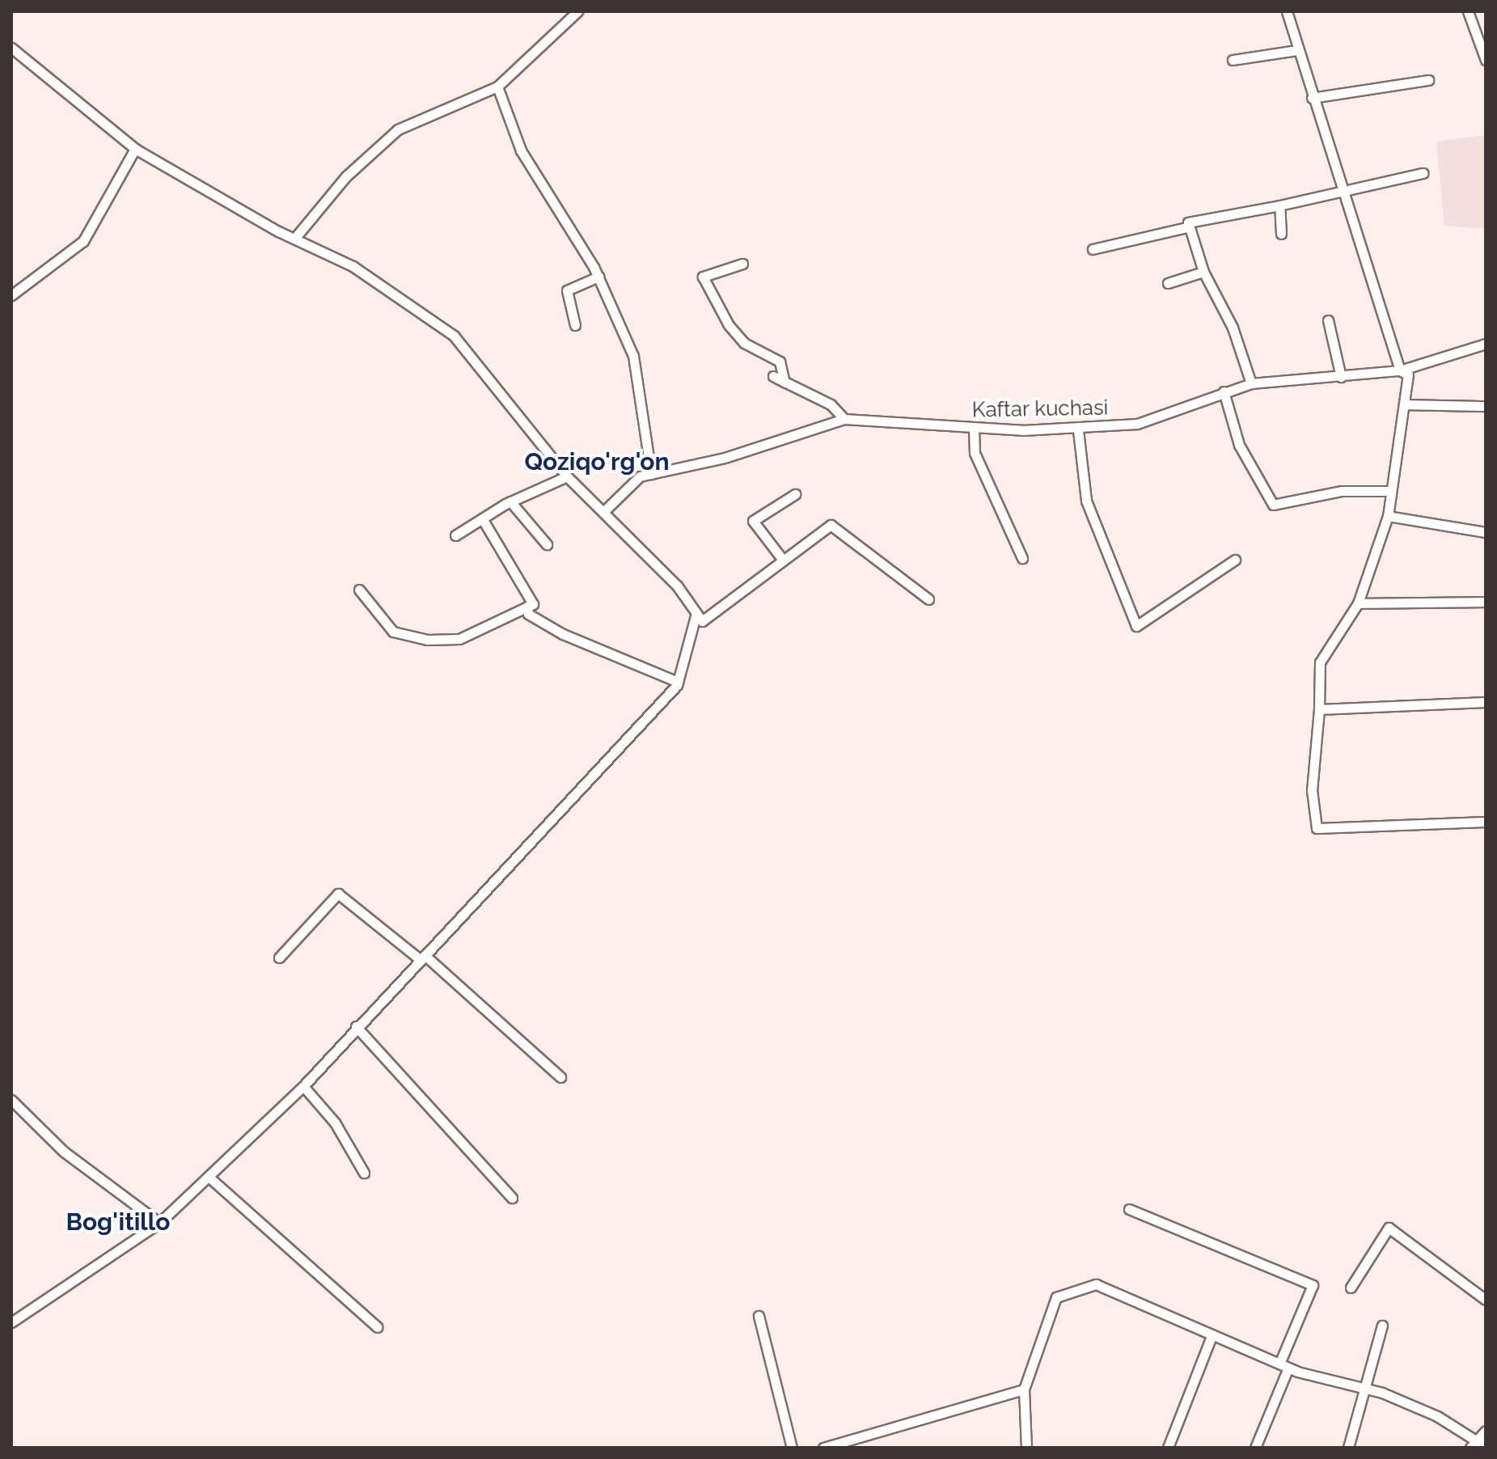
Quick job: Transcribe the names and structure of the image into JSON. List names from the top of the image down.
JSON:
{
  "streets": {
    "street": ["Kaftar kuchasi"]
  },
  "districts": ["Qoziqo'rg'on", "Bog'itillo"]
}
